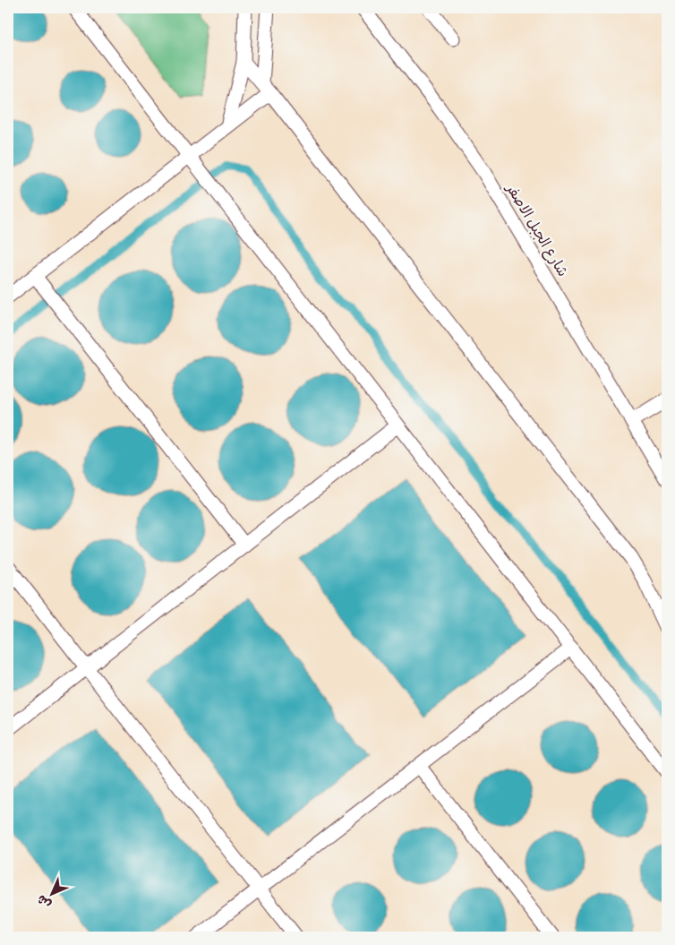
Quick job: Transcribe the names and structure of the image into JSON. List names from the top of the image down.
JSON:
{
  "streets": {
    "street": ["شارع الجبل الاصفر"]
  },
  "north": "bottom left"
}
